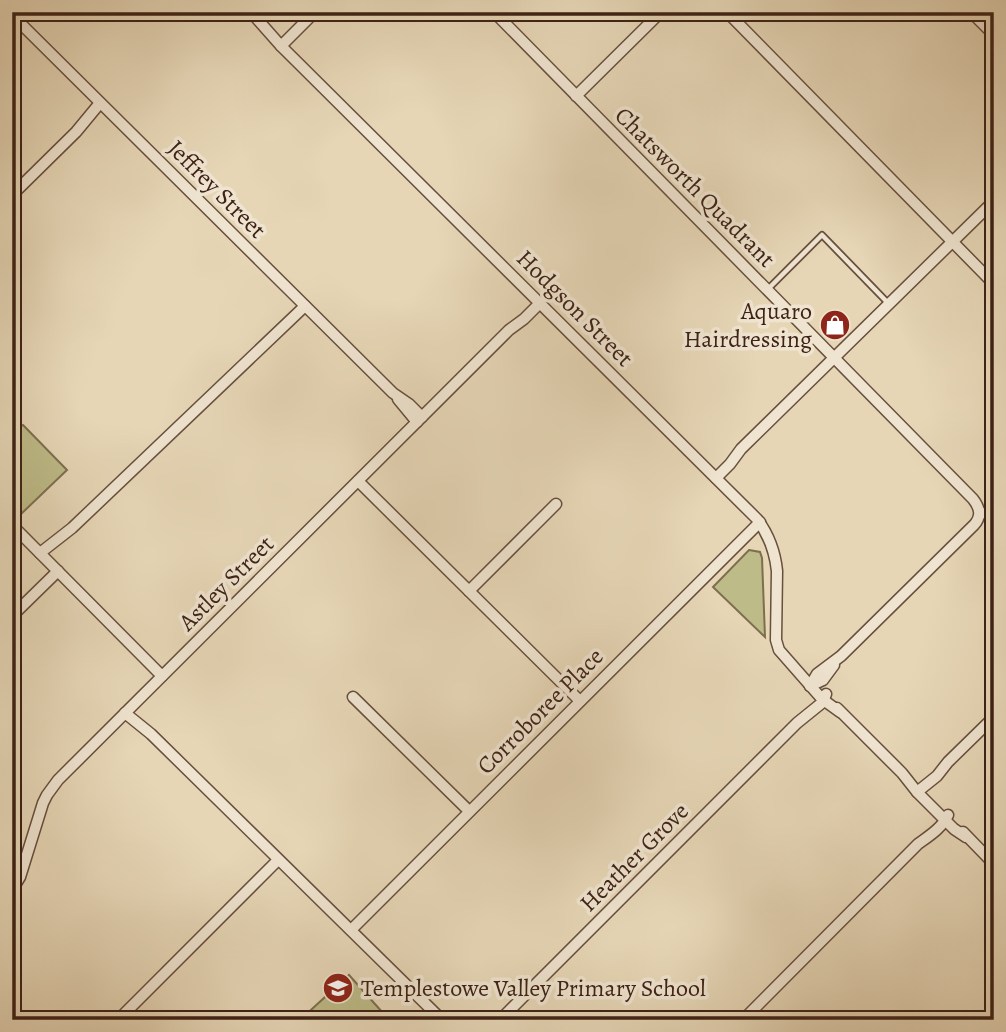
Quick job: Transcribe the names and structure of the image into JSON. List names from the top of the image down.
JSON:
{
  "streets": {
    "street": [
      "Chatsworth Quadrant",
      "Jeffrey Street",
      "Hodgson Street",
      "Astley Street",
      "Corroboree Place",
      "Heather Grove"
    ]
  },
  "crossings": [
    ["Jeffrey Street", "Astley Street"],
    ["Hodgson Street", "Astley Street"],
    ["Hodgson Street", "Corroboree Place"],
    ["Hodgson Street", "Heather Grove"]
  ],
  "places": {
    "shop": ["Aquaro Hairdressing"],
    "school or university": ["Templestowe Valley Primary School"]
  }
}
